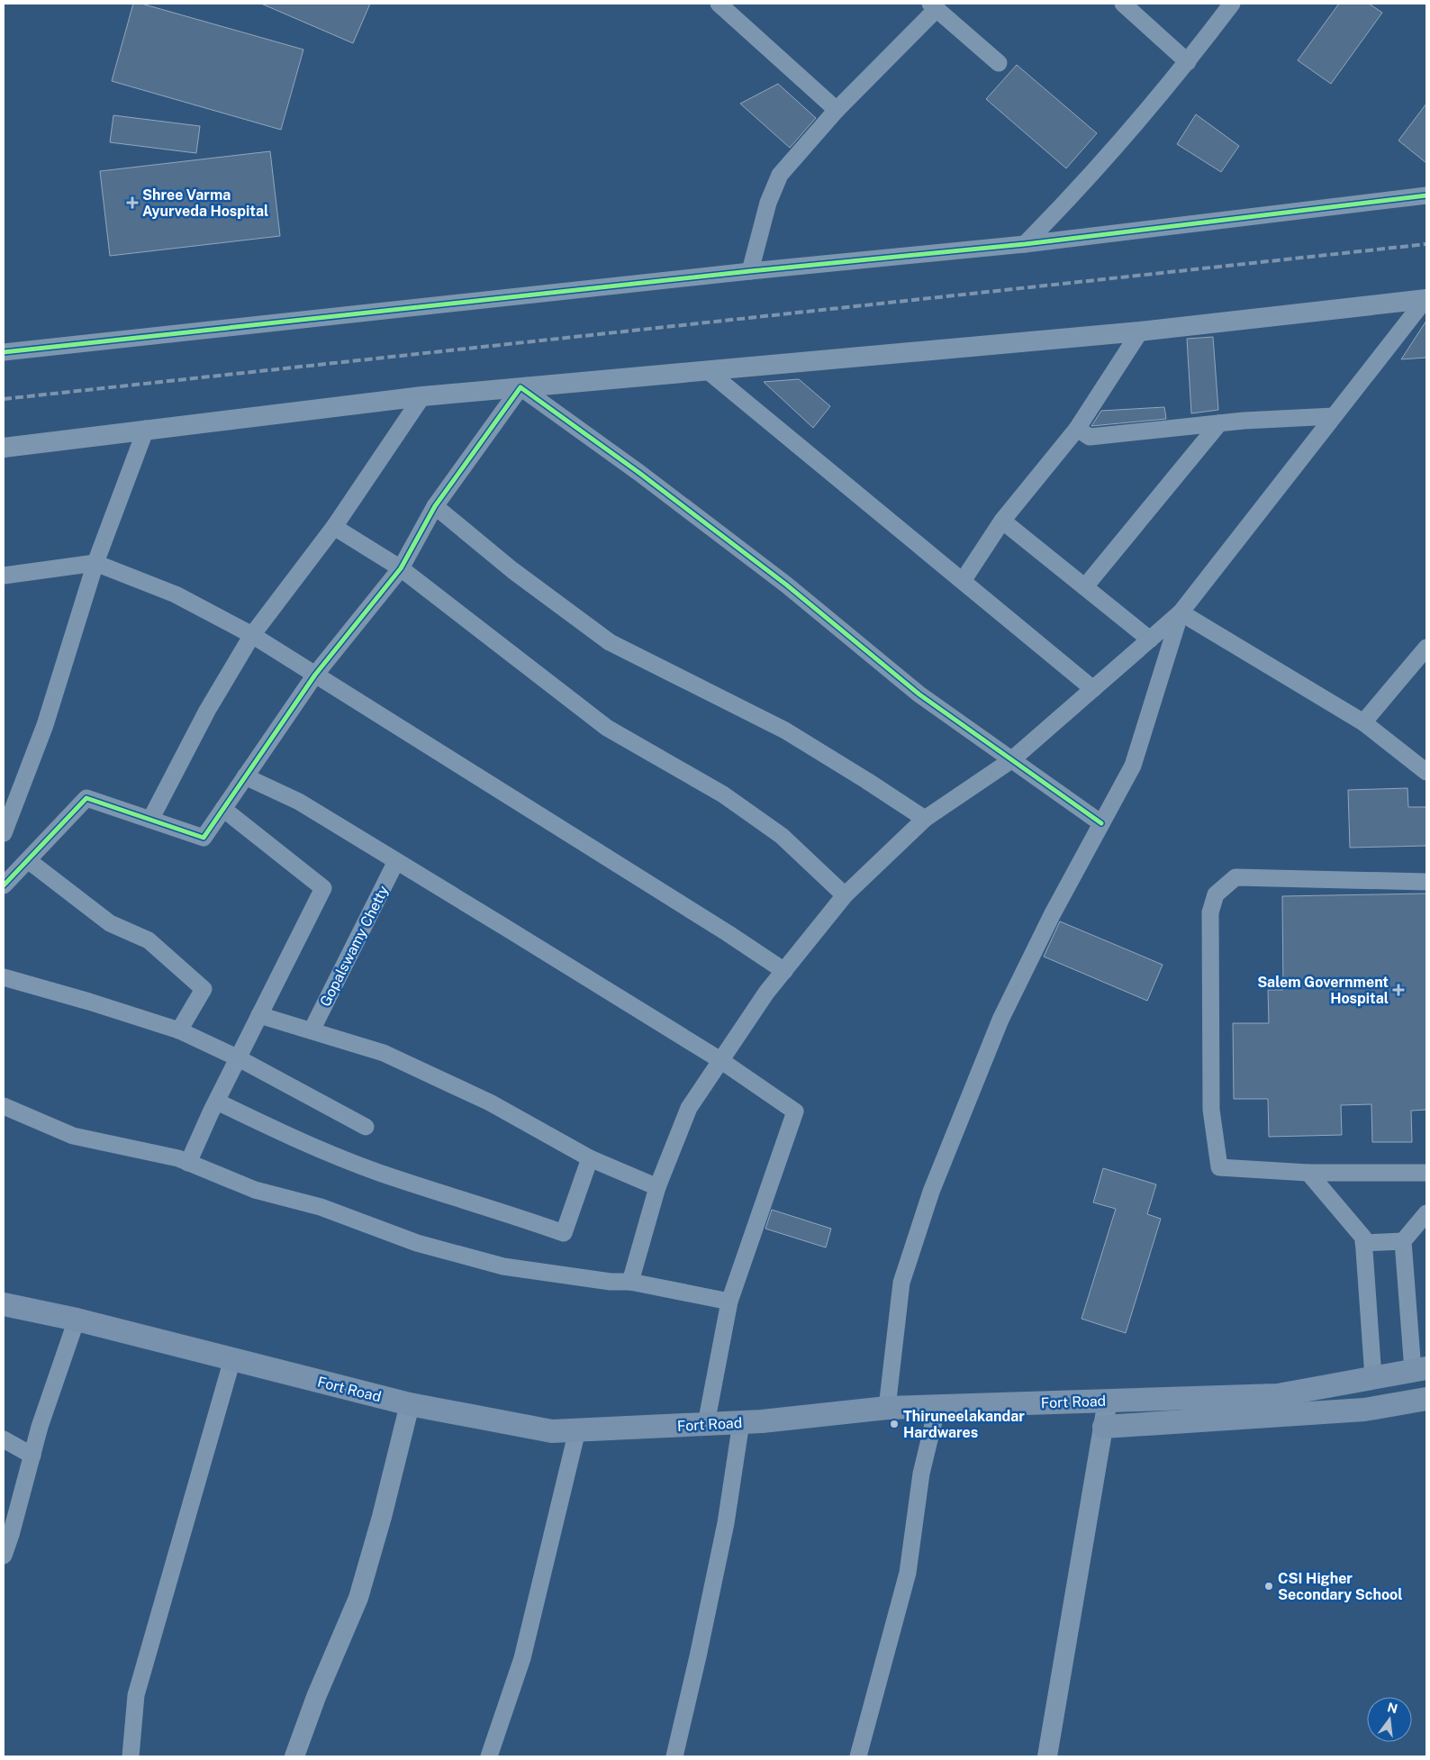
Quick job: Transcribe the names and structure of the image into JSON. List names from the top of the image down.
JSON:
{
  "streets": {
    "main road": ["Fort Road"],
    "street": ["Gopalswamy Chetty"]
  },
  "places": {
    "health": ["Shree Varma Ayurveda Hospital", "Salem Government Hospital"],
    "other": ["Thiruneelakandar Hardwares", "CSI Higher Secondary School"]
  },
  "north": "top"
}
